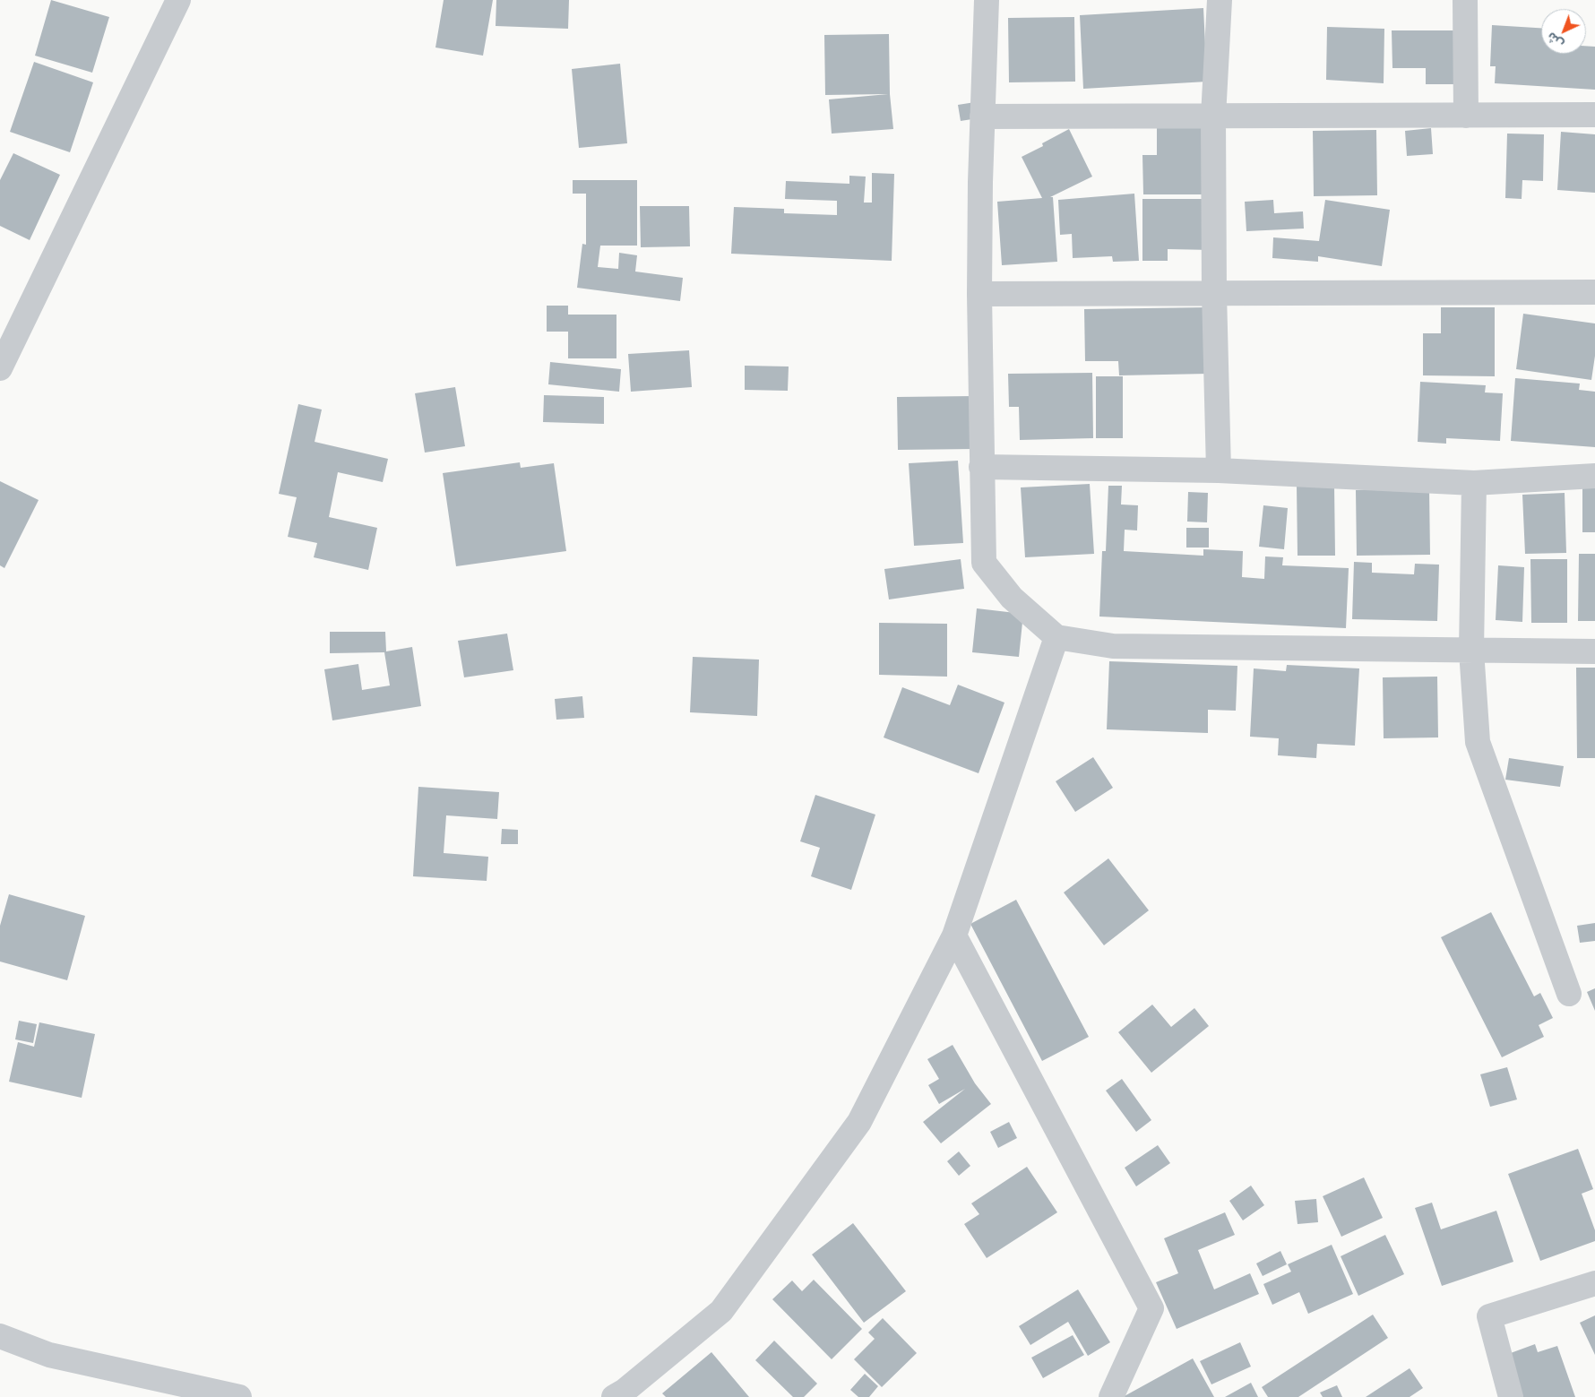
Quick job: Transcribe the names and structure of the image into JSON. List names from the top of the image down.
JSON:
{
  "north": "bottom left"
}
